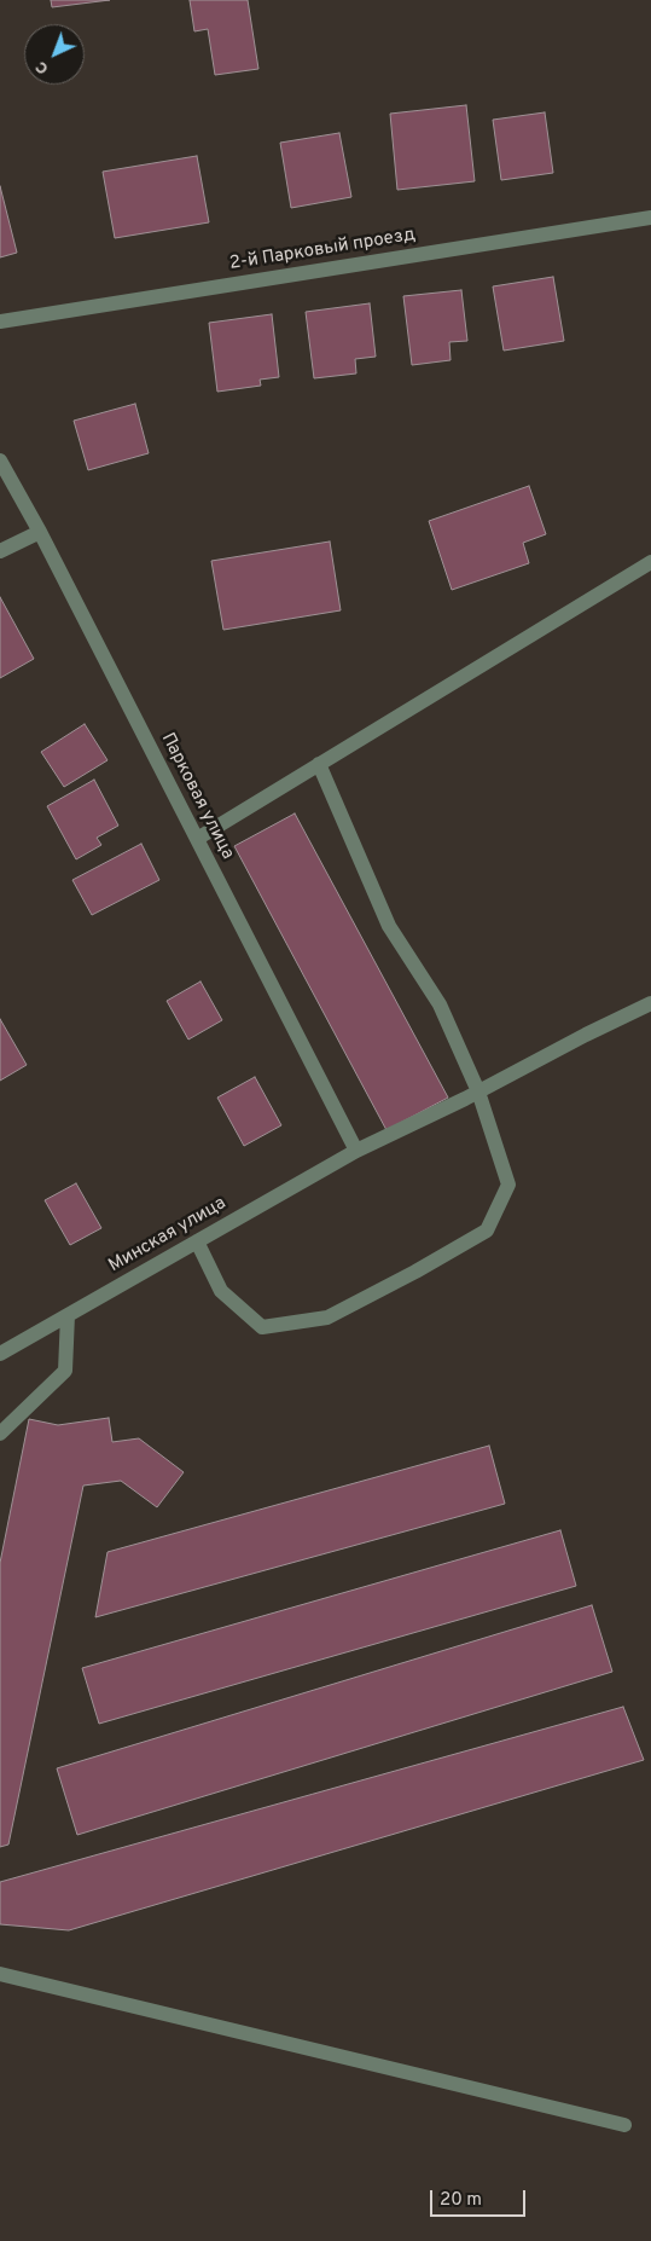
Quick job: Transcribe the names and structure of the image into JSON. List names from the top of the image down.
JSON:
{
  "streets": {
    "street": ["2-й Парковый проезд", "Парковая улица", "Минская улица"]
  },
  "crossings": [
    ["Парковая улица", "Минская улица"]
  ],
  "scale_bar": "20 m",
  "north": "bottom left"
}
